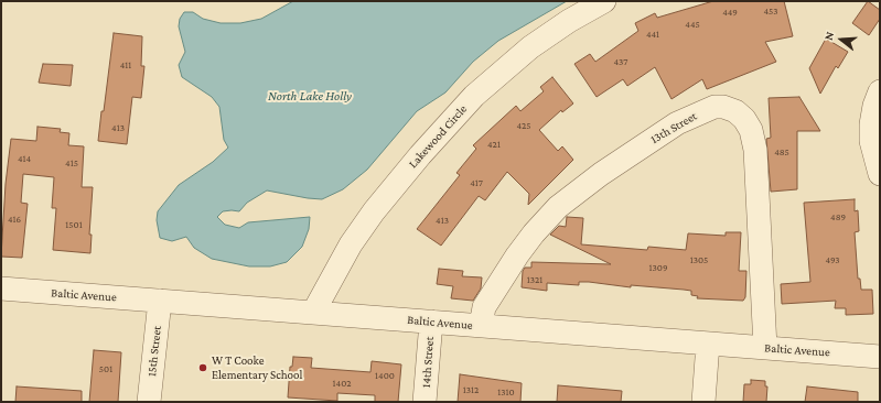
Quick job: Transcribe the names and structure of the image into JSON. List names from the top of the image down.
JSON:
{
  "streets": {
    "street": [
      "13th Street",
      "Lakewood Circle",
      "Baltic Avenue",
      "15th Street",
      "14th Street"
    ]
  },
  "crossings": [
    ["13th Street", "Baltic Avenue"],
    ["Lakewood Circle", "Baltic Avenue"],
    ["Baltic Avenue", "15th Street"],
    ["Baltic Avenue", "14th Street"]
  ],
  "water": ["North Lake Holly"],
  "places": ["W T Cooke Elementary School"],
  "house_numbers": [
    "453",
    "449",
    "445",
    "441",
    "437",
    "411",
    "425",
    "413",
    "421",
    "485",
    "414",
    "415",
    "417",
    "489",
    "416",
    "413",
    "1501",
    "1305",
    "493",
    "1309",
    "1321",
    "501",
    "1400",
    "1402",
    "1312",
    "1310"
  ],
  "north": "left"
}
